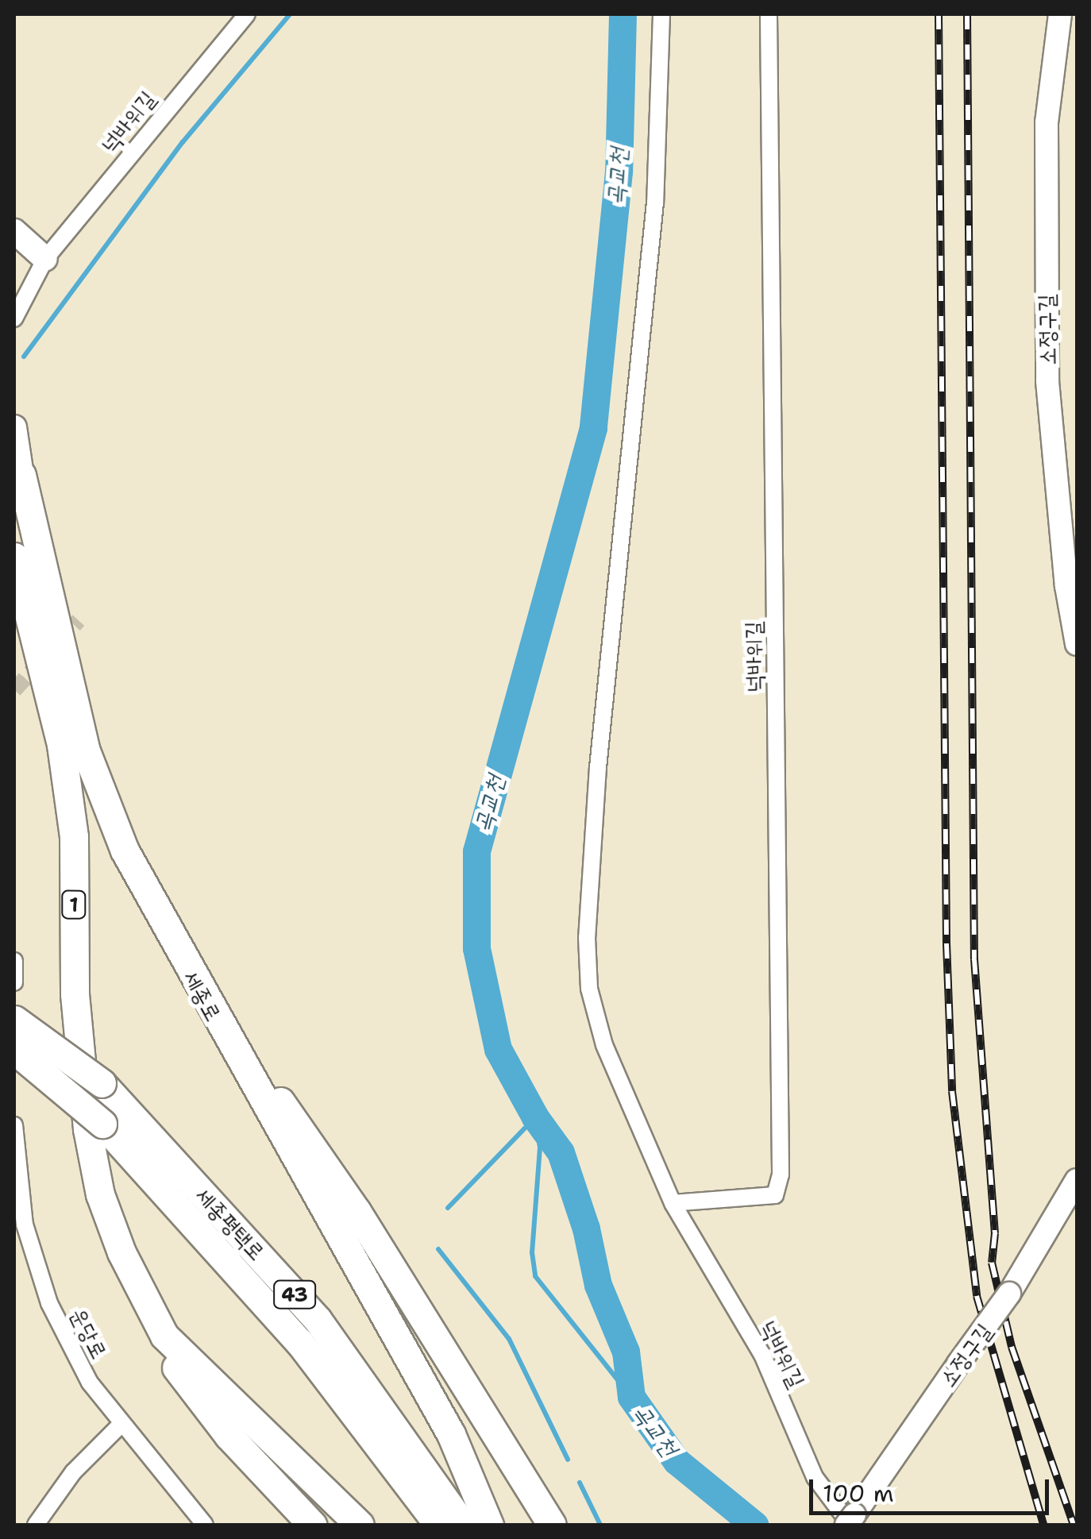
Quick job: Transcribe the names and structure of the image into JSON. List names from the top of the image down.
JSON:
{
  "streets": {
    "highway": [
      "1",
      "세종로",
      "세종평택로",
      "43"
    ],
    "street": ["넉바위길", "소정구길", "운당로"]
  },
  "crossings": [
    ["넉바위길", "소정구길"]
  ],
  "water": ["곡교천"],
  "scale_bar": "100 m"
}
